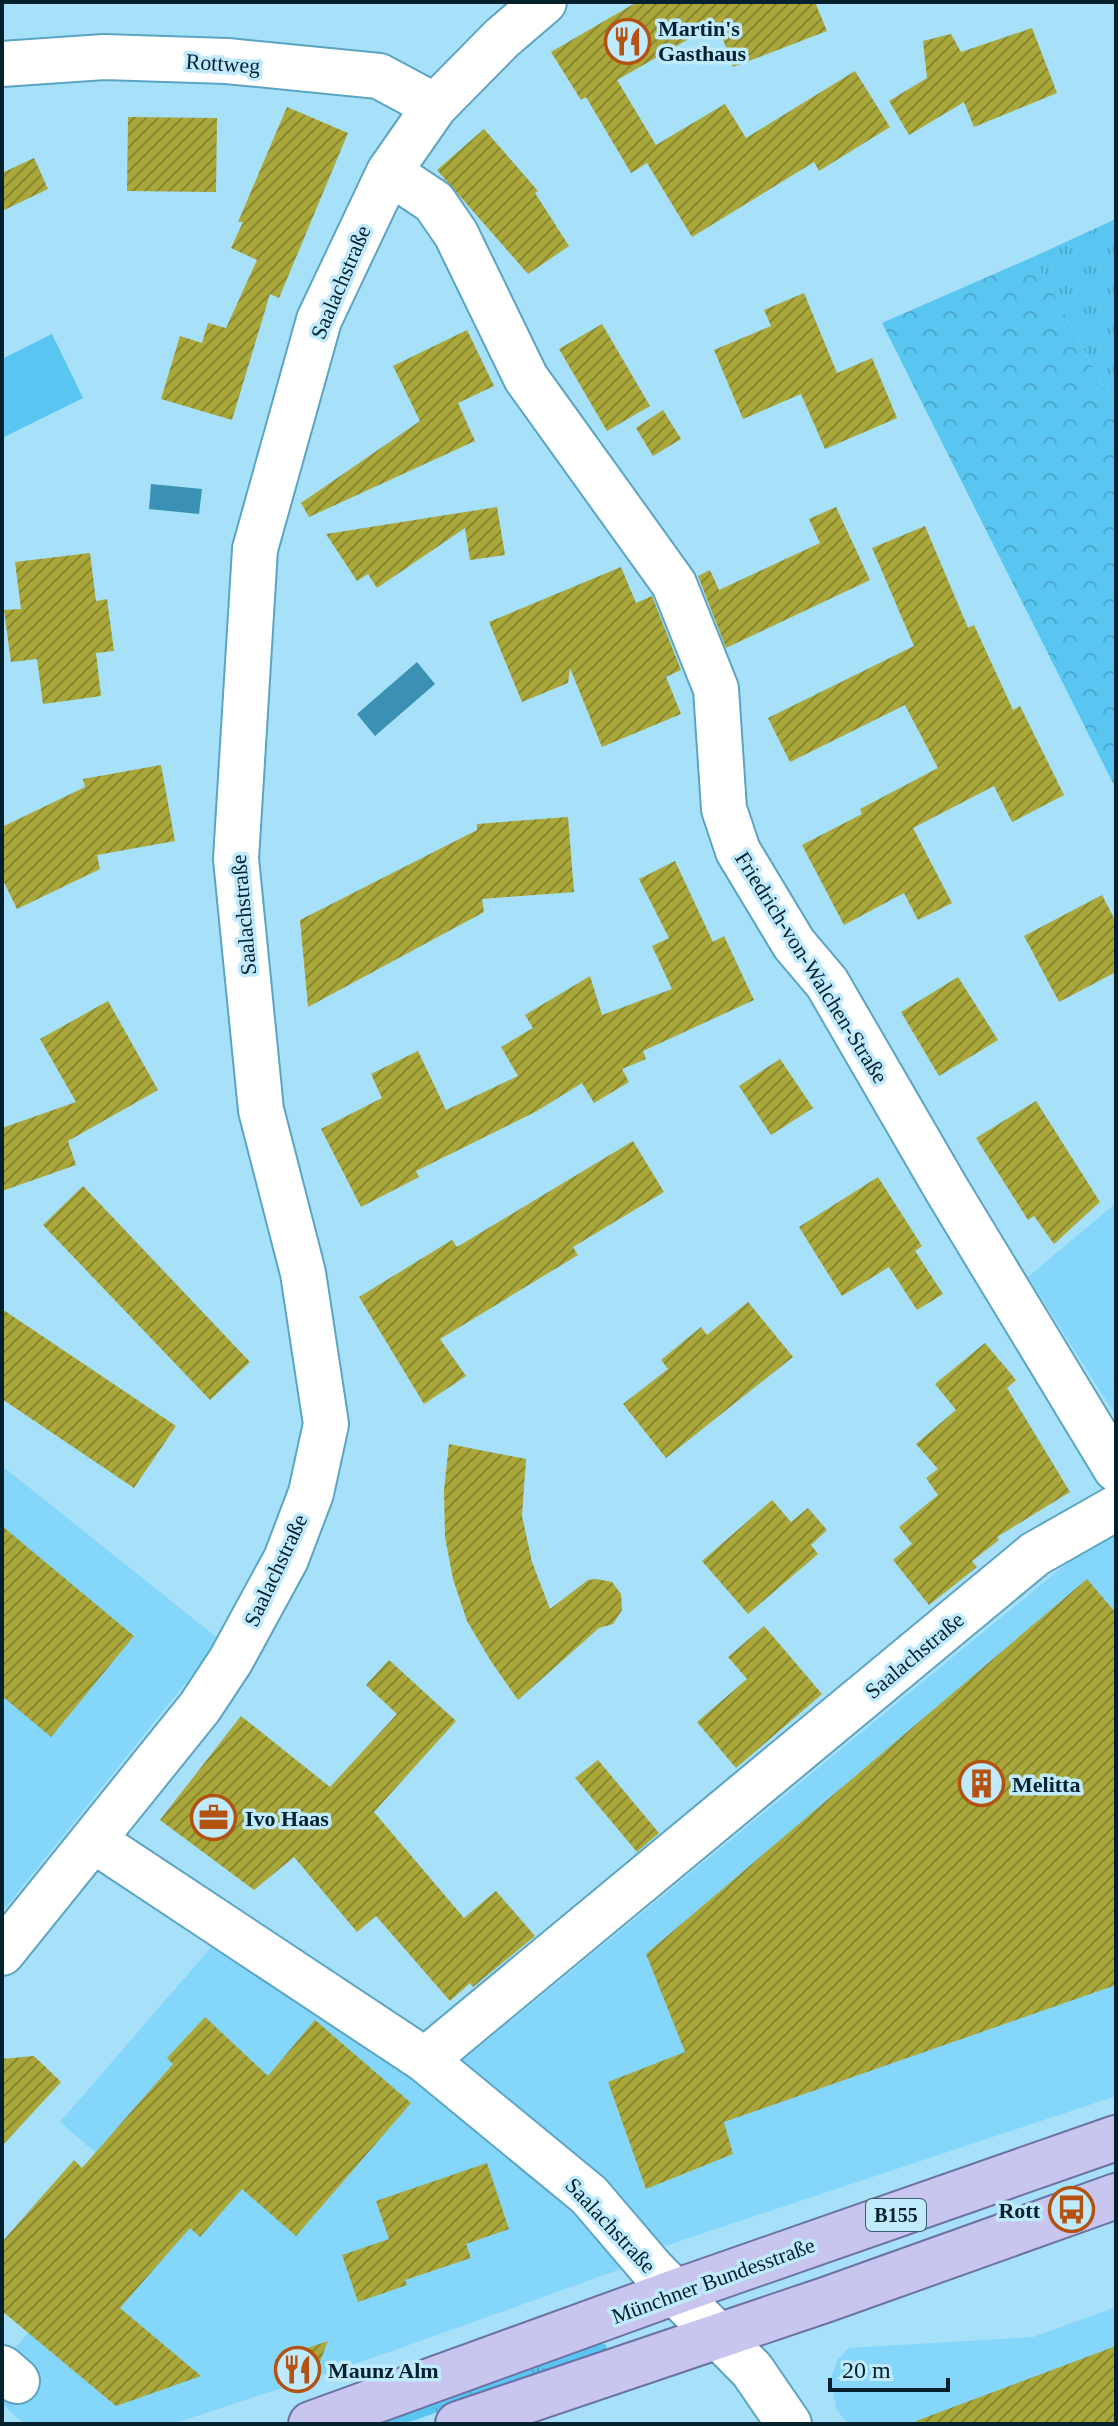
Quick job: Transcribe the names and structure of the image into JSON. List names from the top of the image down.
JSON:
{
  "streets": {
    "main road": ["B155", "Münchner Bundesstraße"],
    "street": ["Rottweg", "Saalachstraße", "Friedrich-von-Walchen-Straße"]
  },
  "crossings": [
    ["Rottweg", "Saalachstraße"],
    ["Saalachstraße", "Friedrich-von-Walchen-Straße"],
    ["Saalachstraße", "B155"],
    ["Saalachstraße", "Münchner Bundesstraße"]
  ],
  "places": {
    "restaurant": ["Martin's Gasthaus", "Maunz Alm"],
    "building": ["Melitta"],
    "office": ["Ivo Haas"],
    "bus stop": ["Rott"]
  },
  "scale_bar": "20 m"
}
